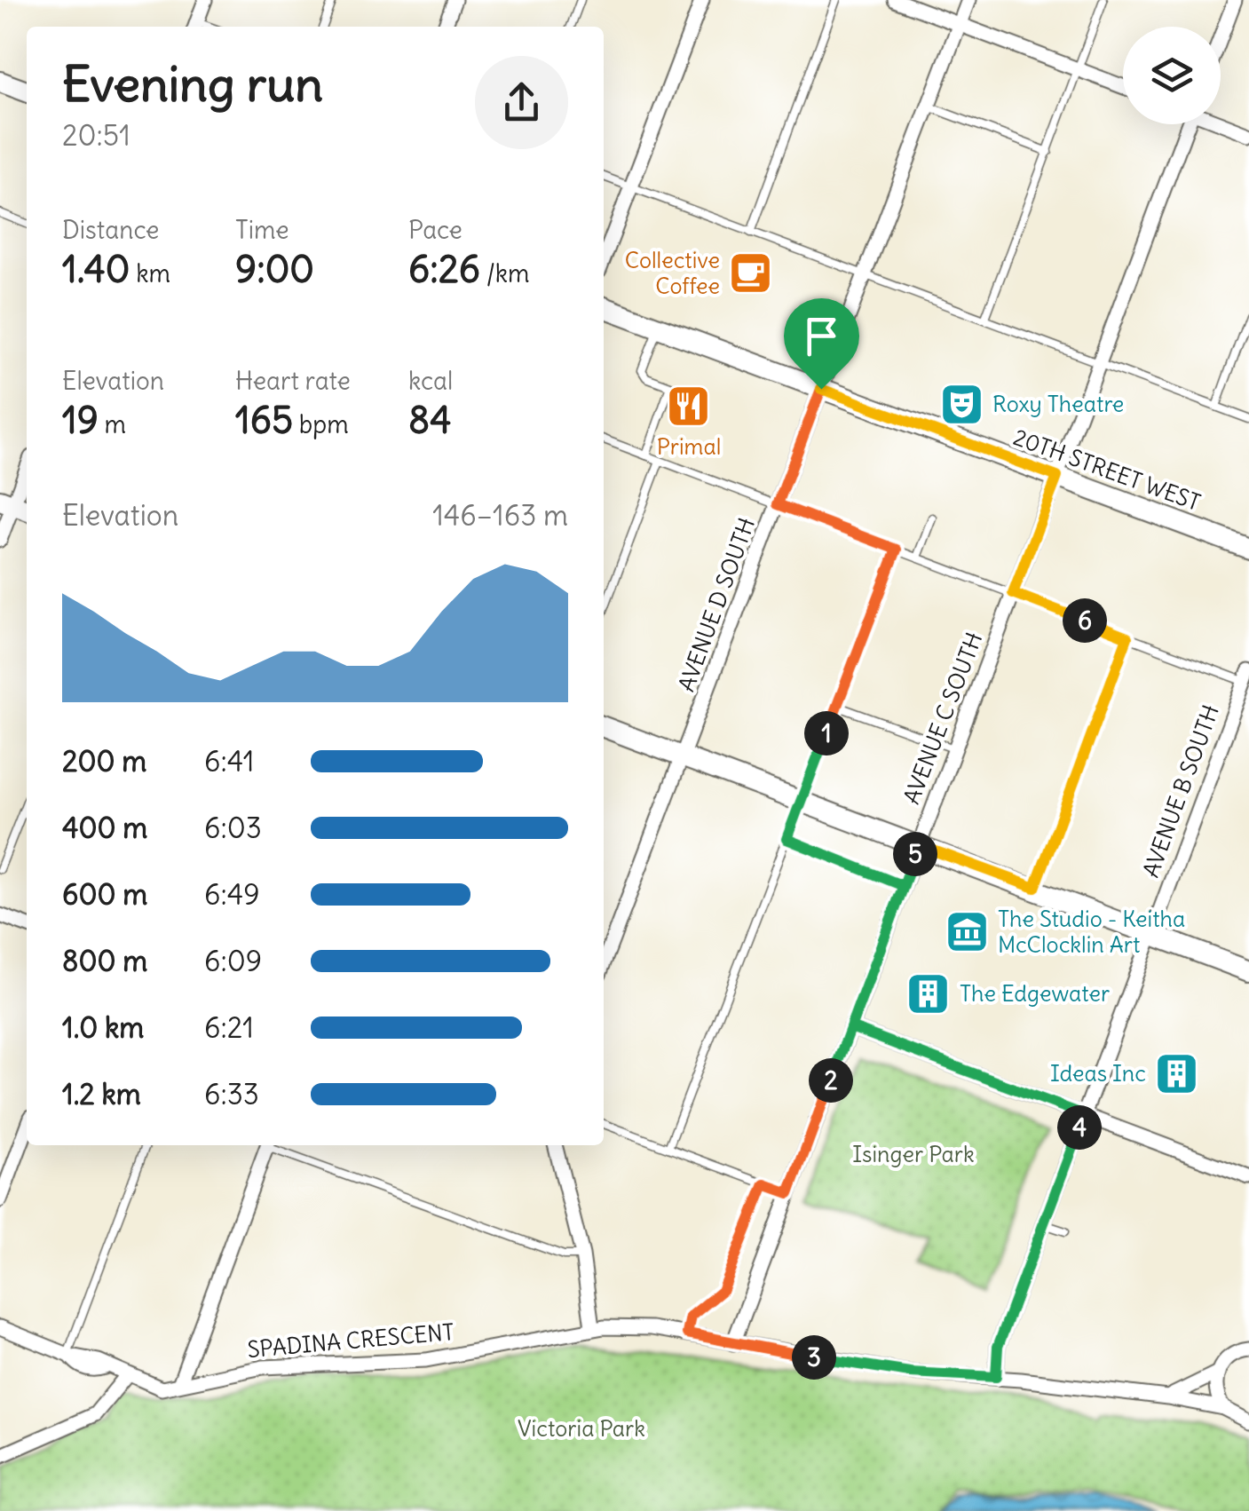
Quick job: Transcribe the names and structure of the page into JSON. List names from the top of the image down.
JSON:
{
  "streets": {
    "main road": ["20TH STREET WEST"],
    "street": [
      "AVENUE D SOUTH",
      "AVENUE C SOUTH",
      "AVENUE B SOUTH",
      "SPADINA CRESCENT"
    ]
  },
  "crossings": [
    ["20TH STREET WEST", "AVENUE D SOUTH"],
    ["20TH STREET WEST", "AVENUE C SOUTH"],
    ["AVENUE C SOUTH", "SPADINA CRESCENT"],
    ["AVENUE B SOUTH", "SPADINA CRESCENT"]
  ],
  "parks": ["Isinger Park", "Victoria Park"],
  "places": {
    "cafe": ["Collective Coffee"],
    "theatre": ["Roxy Theatre"],
    "restaurant": ["Primal"],
    "museum": ["The Studio - Keitha McClocklin Art"],
    "building": ["The Edgewater", "Ideas Inc"]
  },
  "page": {
    "heading": ["Evening run", "20:51"],
    "stats": [
      ["Distance", "1.40 km"],
      ["Time", "9:00"],
      ["Pace", "6:26 /km"],
      ["Elevation", "19 m"],
      ["Heart rate", "165 bpm"],
      ["kcal", "84"]
    ],
    "chart": ["Elevation", "146–163 m"],
    "pins": [
      "6",
      "1",
      "5",
      "2",
      "4",
      "3"
    ],
    "list": [
      {
        "name": "200 m",
        "note": "6:41"
      },
      {
        "name": "400 m",
        "note": "6:03"
      },
      {
        "name": "600 m",
        "note": "6:49"
      },
      {
        "name": "800 m",
        "note": "6:09"
      },
      {
        "name": "1.0 km",
        "note": "6:21"
      },
      {
        "name": "1.2 km",
        "note": "6:33"
      }
    ]
  }
}
